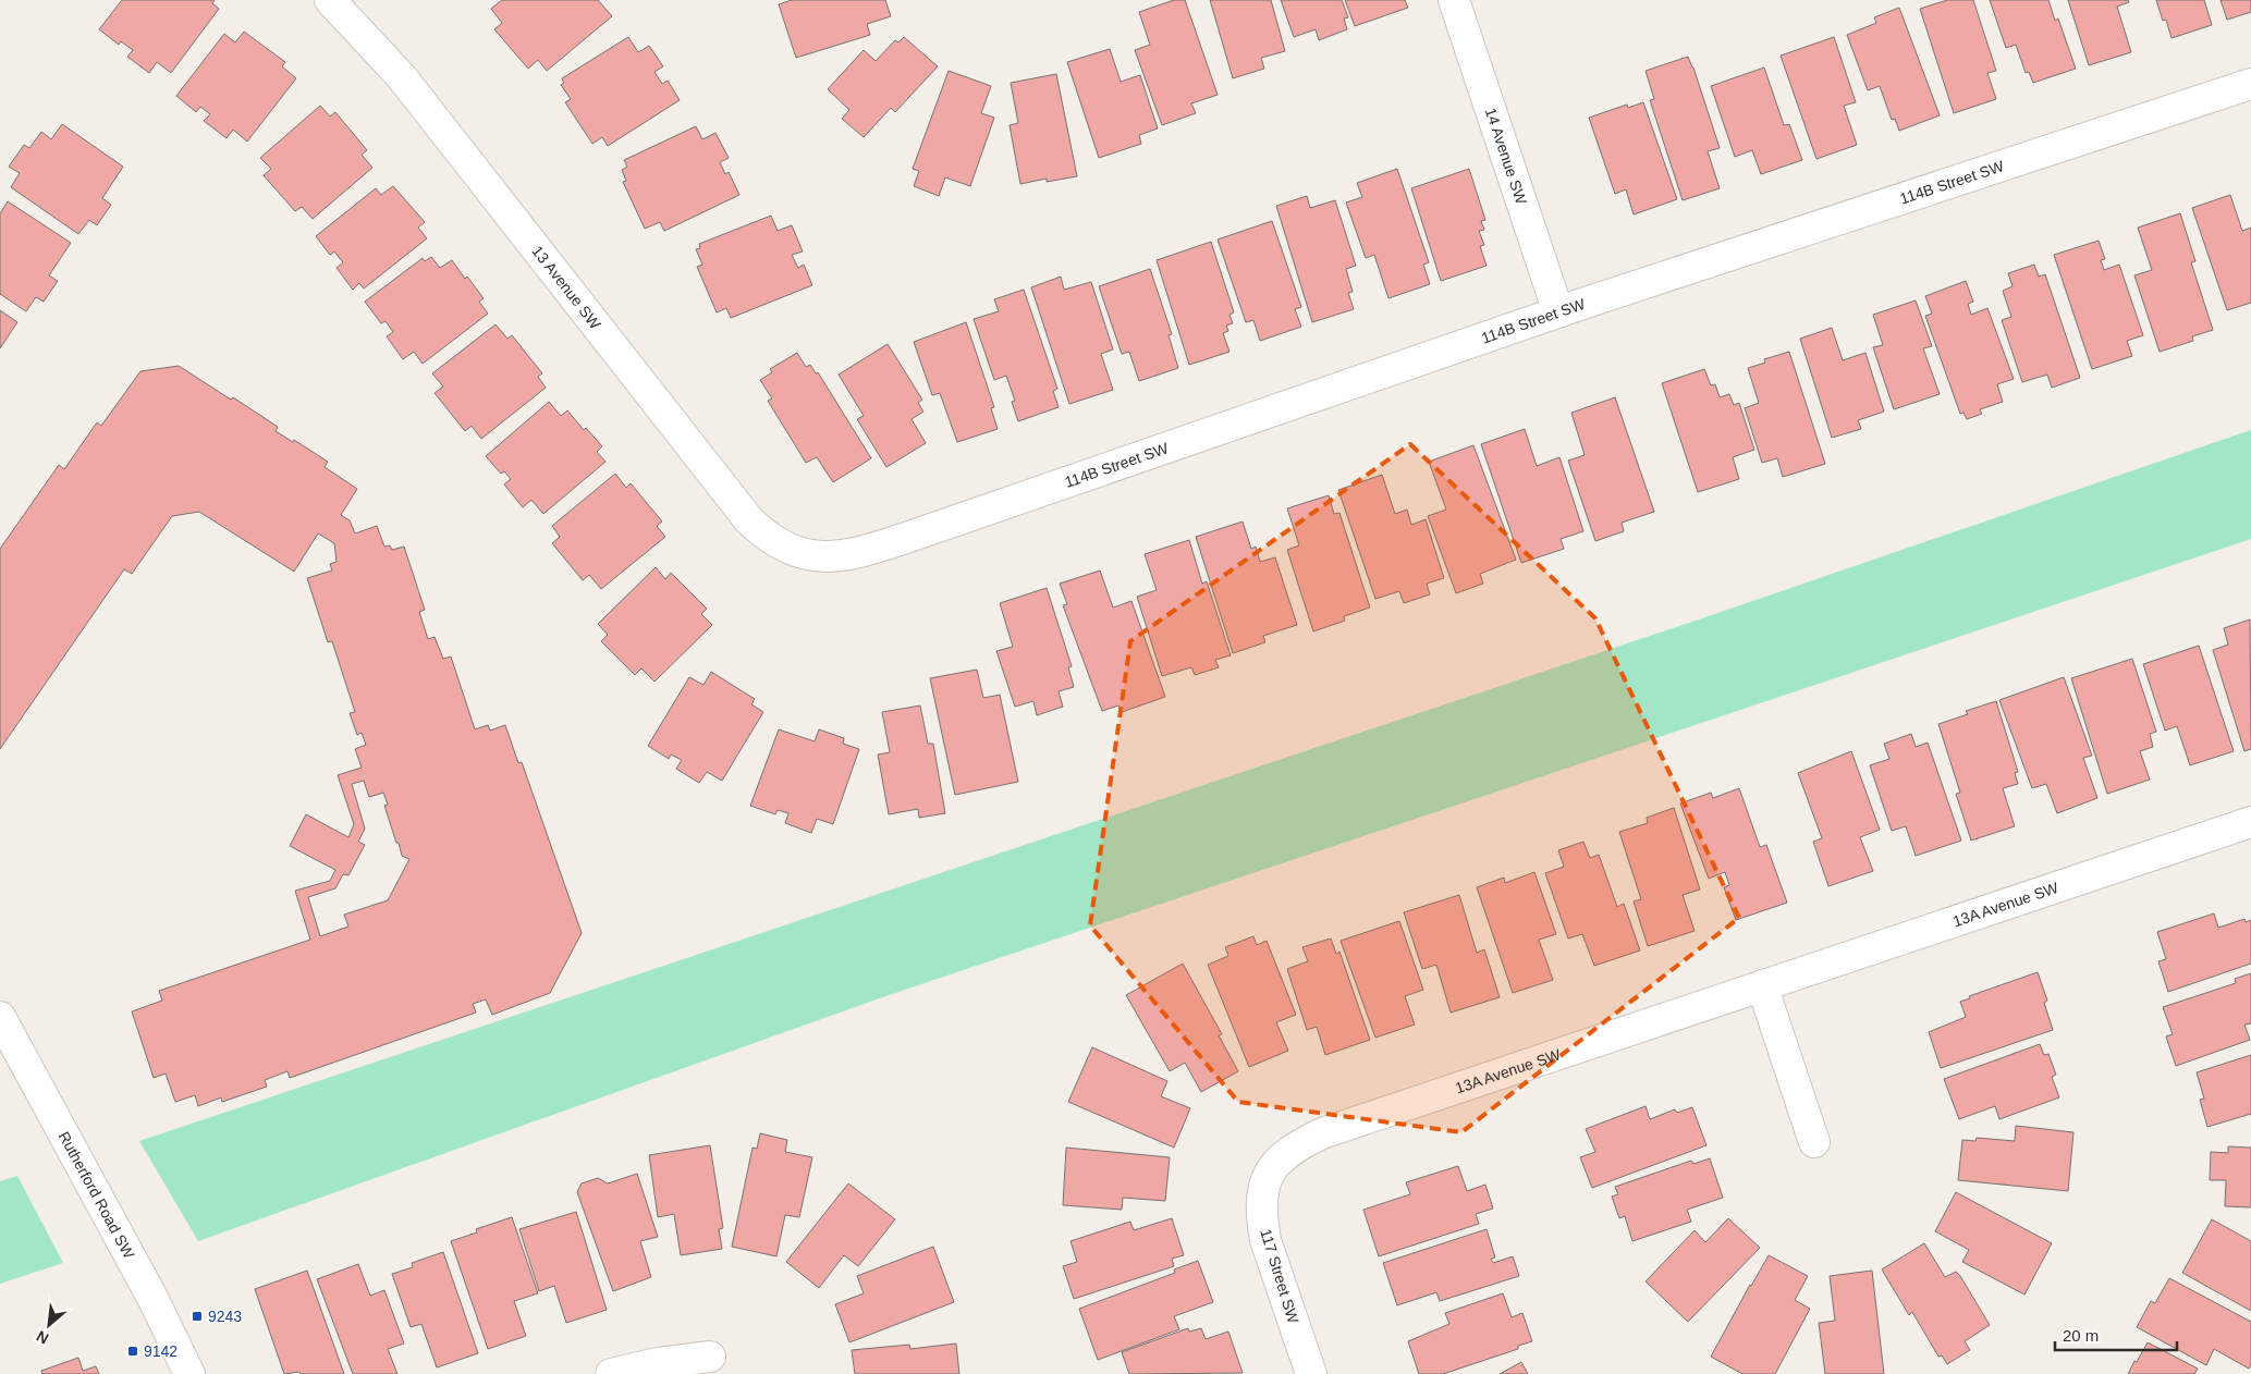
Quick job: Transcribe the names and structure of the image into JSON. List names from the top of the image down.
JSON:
{
  "streets": {
    "street": [
      "14 Avenue SW",
      "114B Street SW",
      "13 Avenue SW",
      "13A Avenue SW",
      "Rutherford Road SW",
      "117 Street SW"
    ]
  },
  "crossings": [
    ["14 Avenue SW", "114B Street SW"],
    ["114B Street SW", "13 Avenue SW"],
    ["13A Avenue SW", "117 Street SW"]
  ],
  "places": {
    "transit": ["9243", "9142"]
  },
  "scale_bar": "20 m",
  "north": "bottom left"
}
